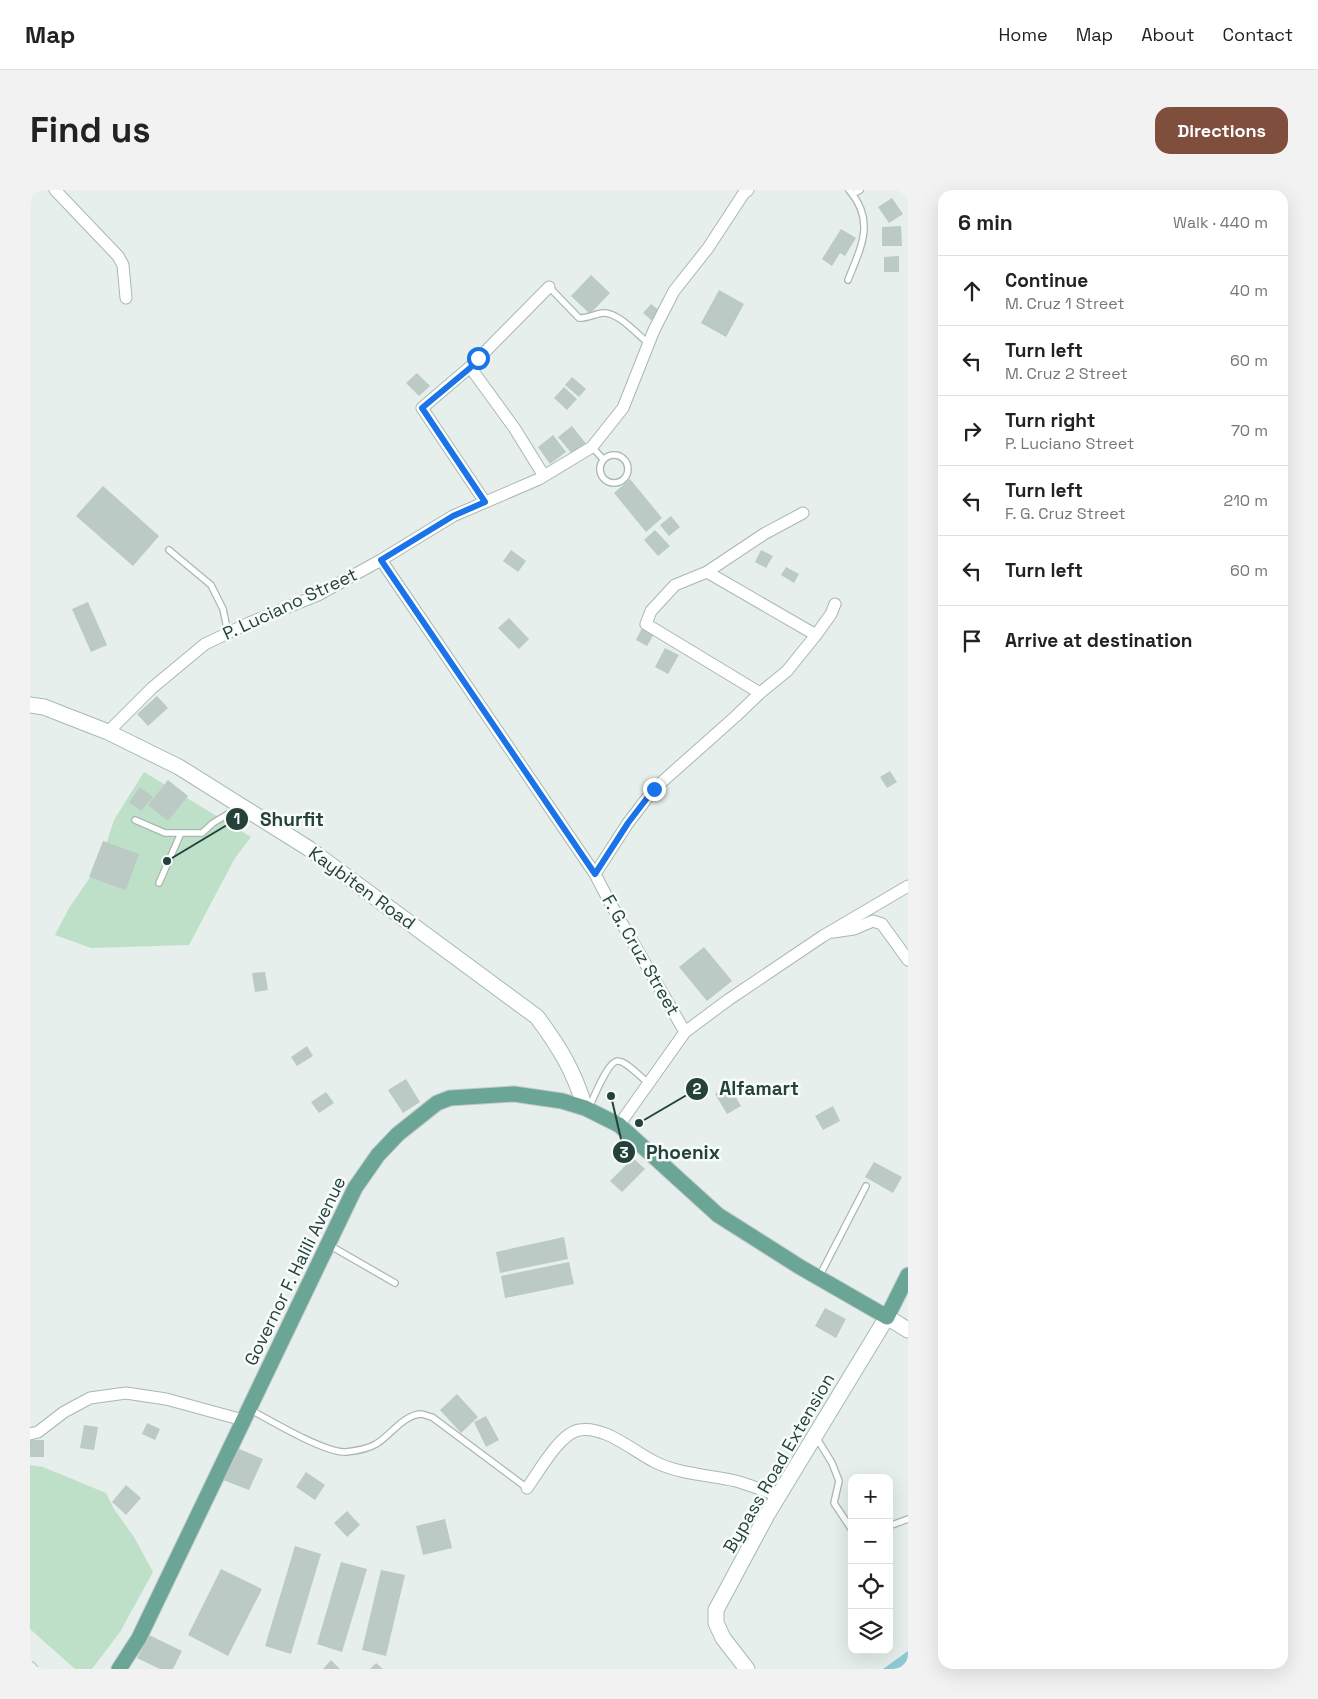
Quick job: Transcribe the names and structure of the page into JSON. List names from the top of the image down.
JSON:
{
  "streets": {
    "main road": ["Governor F. Halili Avenue", "Bypass Road Extension"],
    "street": ["P. Luciano Street", "Kaybiten Road", "F. G. Cruz Street"]
  },
  "crossings": [
    ["P. Luciano Street", "Kaybiten Road"],
    ["P. Luciano Street", "F. G. Cruz Street"],
    ["Kaybiten Road", "Governor F. Halili Avenue"],
    ["F. G. Cruz Street", "Governor F. Halili Avenue"],
    ["Governor F. Halili Avenue", "Bypass Road Extension"]
  ],
  "places": ["Shurfit", "Phoenix", "Alfamart"],
  "page": {
    "header": "Map",
    "nav": [
      "Home",
      "Map",
      "About",
      "Contact"
    ],
    "buttons": "Directions",
    "title": "Find us",
    "heading": ["6 min", "Walk · 440 m"],
    "list": [
      ["Continue", "M. Cruz 1 Street", "40 m"],
      ["Turn left", "M. Cruz 2 Street", "60 m"],
      ["Turn right", "P. Luciano Street", "70 m"],
      ["Turn left", "F. G. Cruz Street", "210 m"],
      ["Turn left", "60 m"],
      "Arrive at destination"
    ],
    "map_buttons": ["+", "−"]
  }
}
